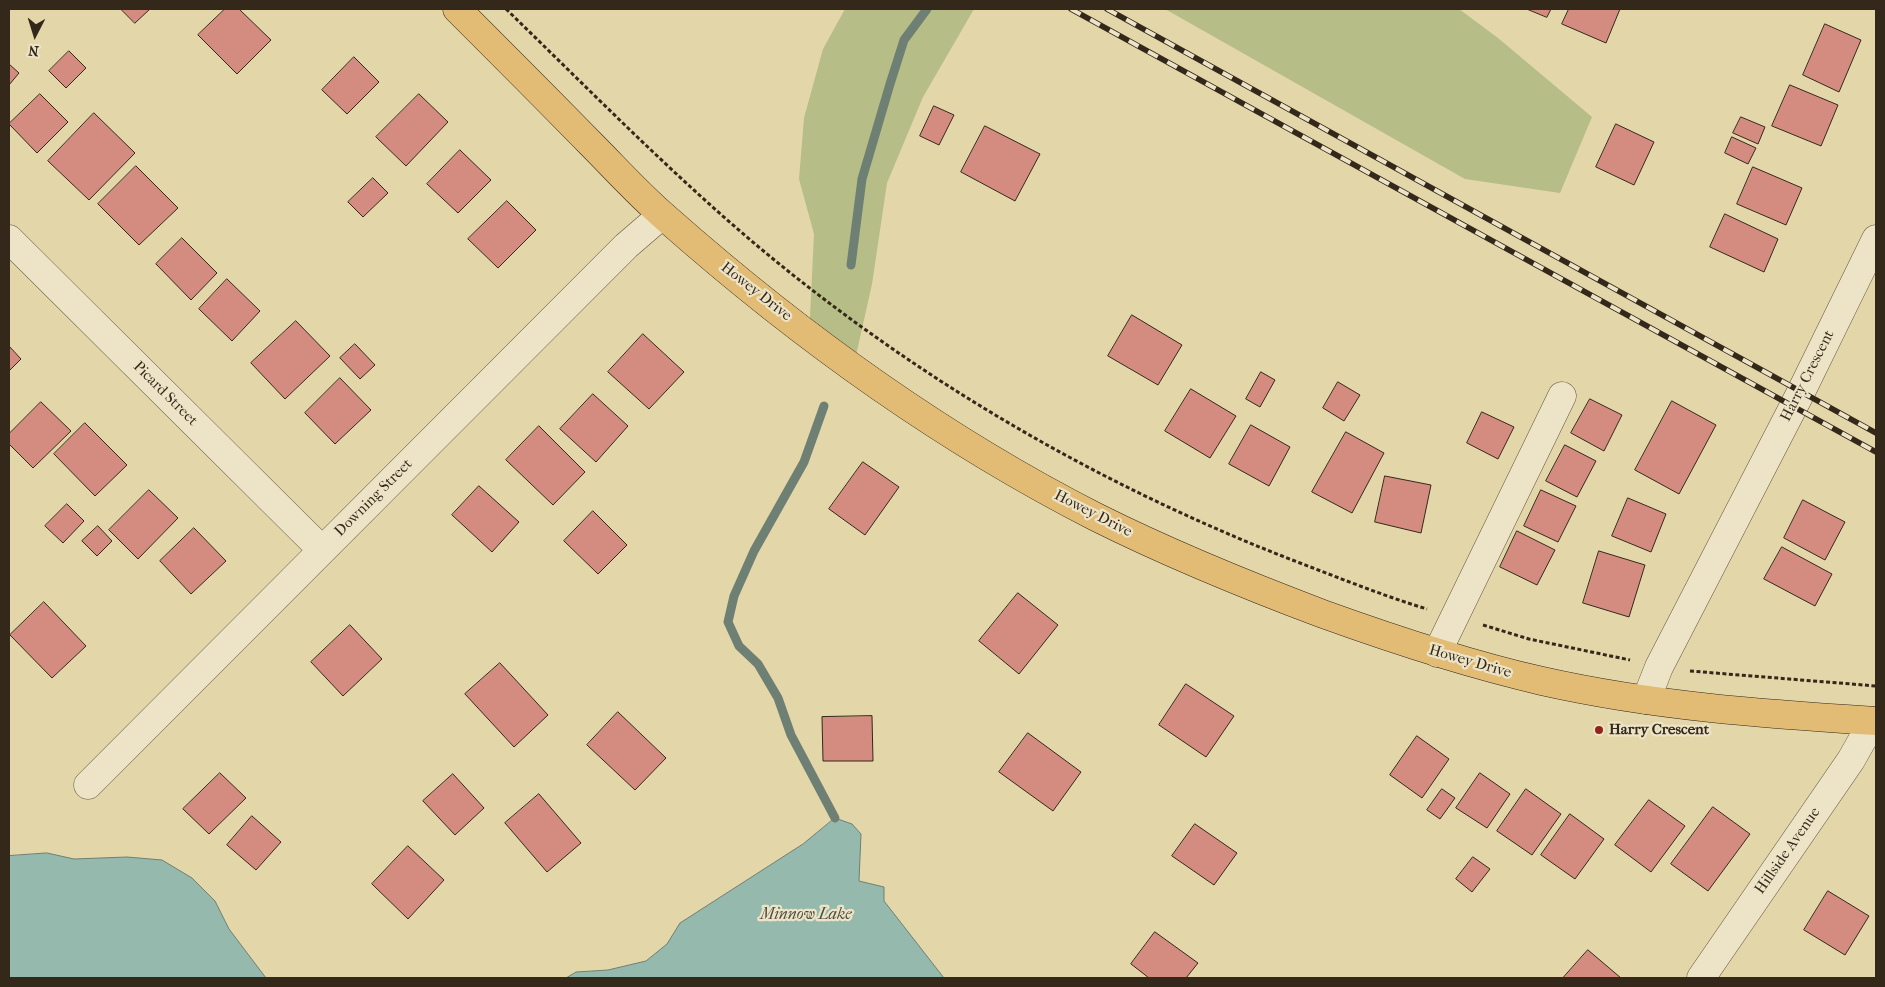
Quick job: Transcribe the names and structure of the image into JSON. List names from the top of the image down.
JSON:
{
  "streets": {
    "main road": ["Howey Drive"],
    "street": [
      "Harry Crescent",
      "Picard Street",
      "Downing Street",
      "Hillside Avenue"
    ]
  },
  "crossings": [
    ["Howey Drive", "Harry Crescent"],
    ["Howey Drive", "Downing Street"],
    ["Howey Drive", "Hillside Avenue"],
    ["Picard Street", "Downing Street"]
  ],
  "water": ["Minnow Lake"],
  "places": ["Harry Crescent"],
  "north": "bottom"
}
